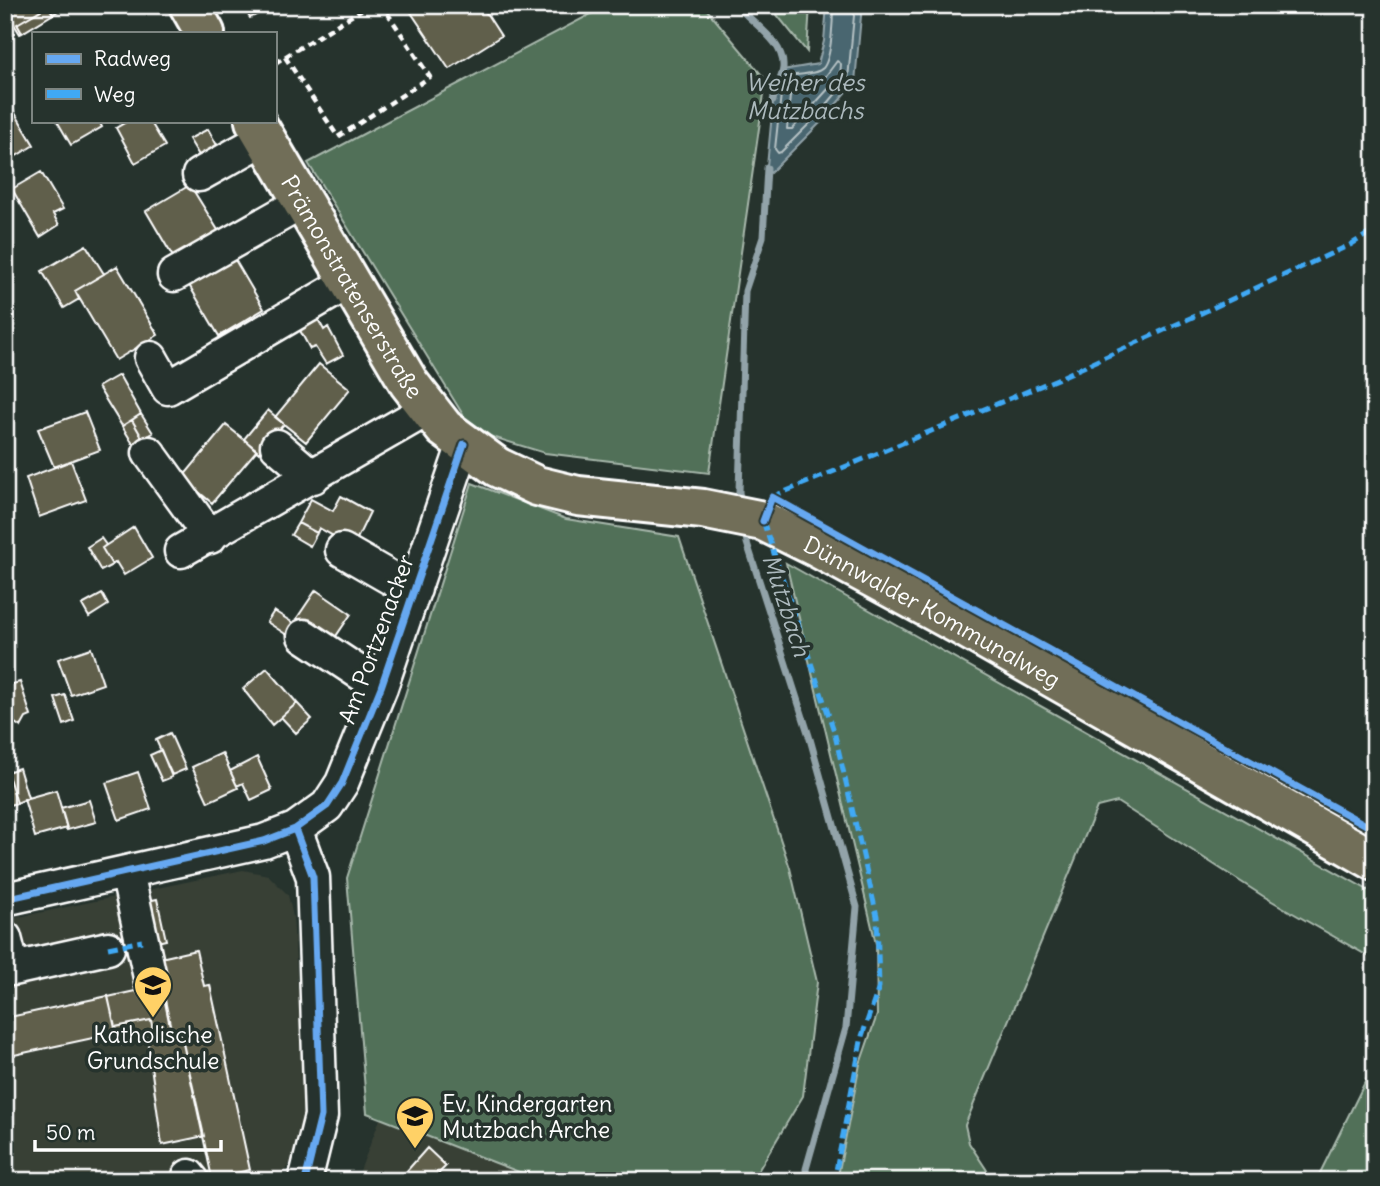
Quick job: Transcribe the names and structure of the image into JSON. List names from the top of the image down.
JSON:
{
  "streets": {
    "main road": ["Prämonstratenserstraße", "Dünnwalder Kommunalweg"],
    "street": ["Am Portzenacker"]
  },
  "crossings": [
    ["Prämonstratenserstraße", "Dünnwalder Kommunalweg"],
    ["Prämonstratenserstraße", "Am Portzenacker"],
    ["Dünnwalder Kommunalweg", "Am Portzenacker"]
  ],
  "water": ["Weiher des Mutzbachs", "Mutzbach"],
  "places": {
    "school or university": ["Katholische Grundschule", "Ev. Kindergarten Mutzbach Arche"]
  },
  "legend": ["Radweg", "Weg"],
  "scale_bar": "50 m"
}
